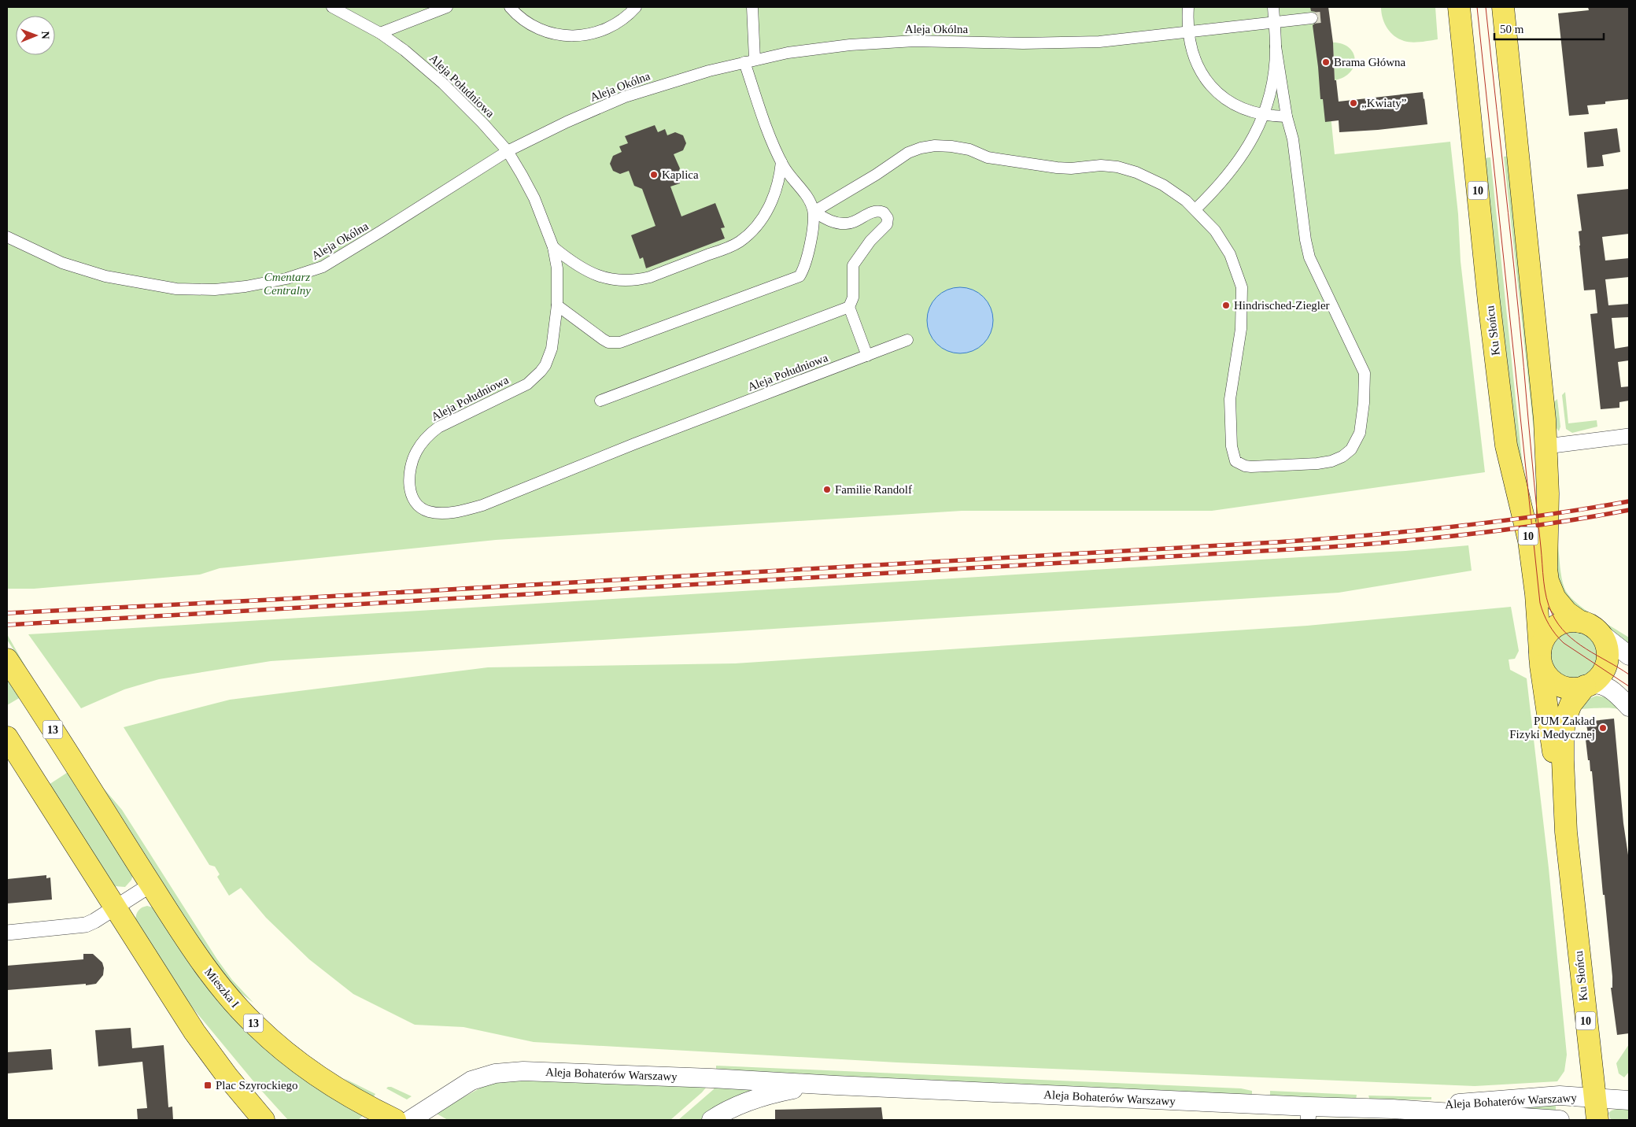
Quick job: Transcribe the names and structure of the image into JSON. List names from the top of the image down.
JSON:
{
  "streets": {
    "main road": [
      "10",
      "Ku Słońcu",
      "13",
      "Mieszka I"
    ],
    "street": ["Aleja Okólna", "Aleja Południowa", "Aleja Bohaterów Warszawy"]
  },
  "crossings": [
    ["Aleja Okólna", "Aleja Południowa"],
    ["10", "Ku Słońcu"],
    ["Ku Słońcu", "Aleja Bohaterów Warszawy"]
  ],
  "parks": ["Cmentarz Centralny"],
  "places": {
    "other": [
      "Brama Główna",
      "„Kwiaty”",
      "Kaplica",
      "Hindrisched-Ziegler",
      "Familie Randolf",
      "PUM Zakład Fizyki Medycznej"
    ],
    "transit": ["Plac Szyrockiego"]
  },
  "scale_bar": "50 m",
  "north": "right"
}
